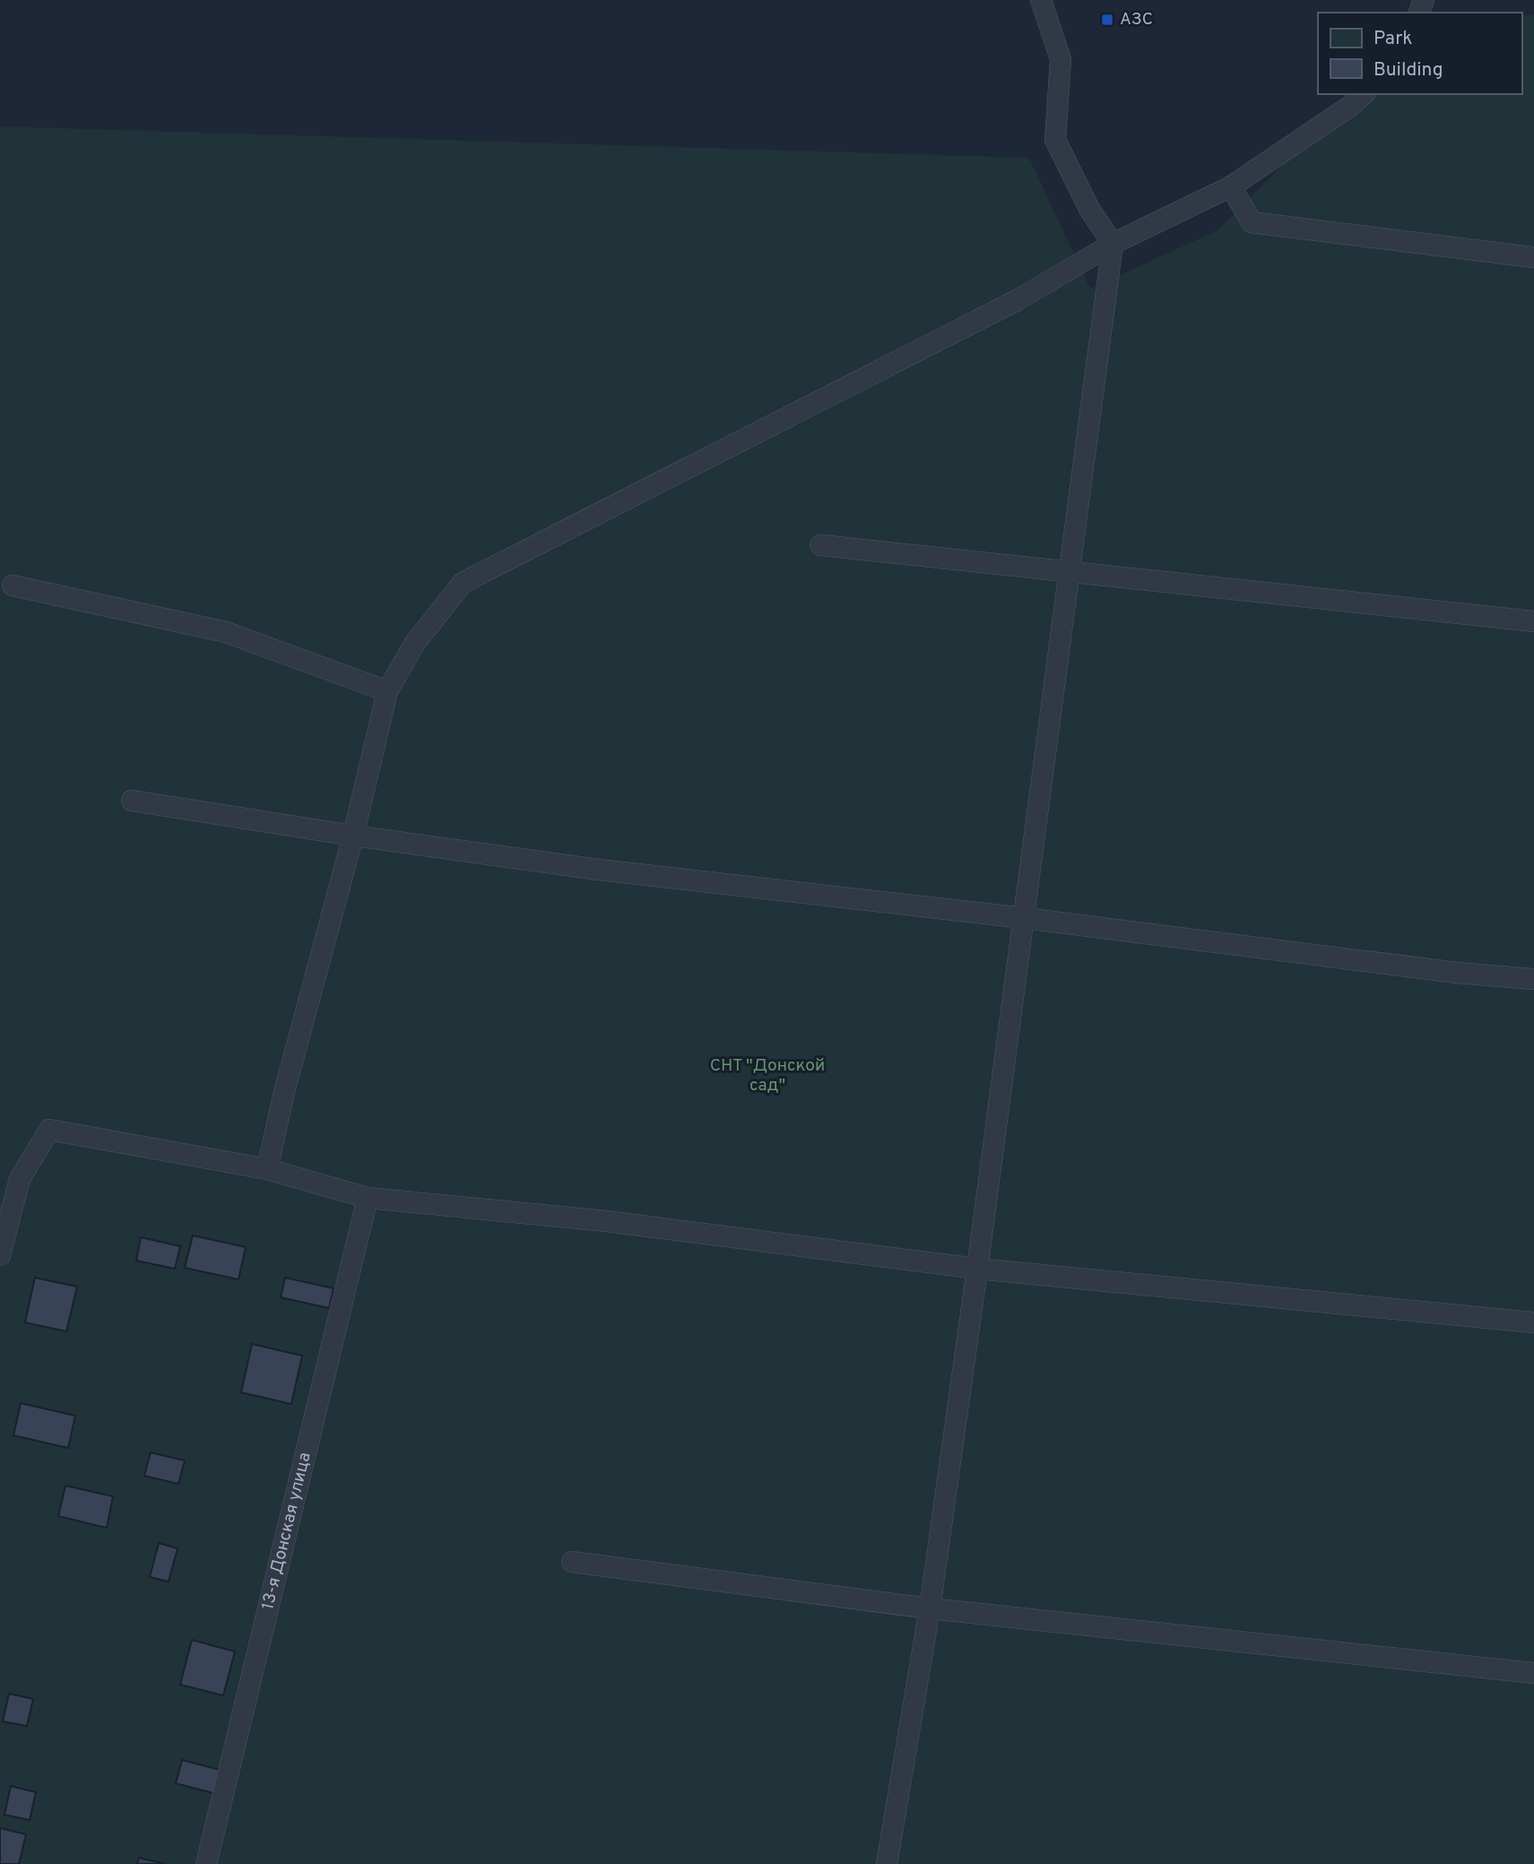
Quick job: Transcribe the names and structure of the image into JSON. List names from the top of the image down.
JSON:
{
  "streets": {
    "lane": ["13-я Донская улица"]
  },
  "parks": ["СНТ \"Донской сад\""],
  "places": {
    "transit": ["АЗС"]
  },
  "legend": ["Park", "Building"]
}
